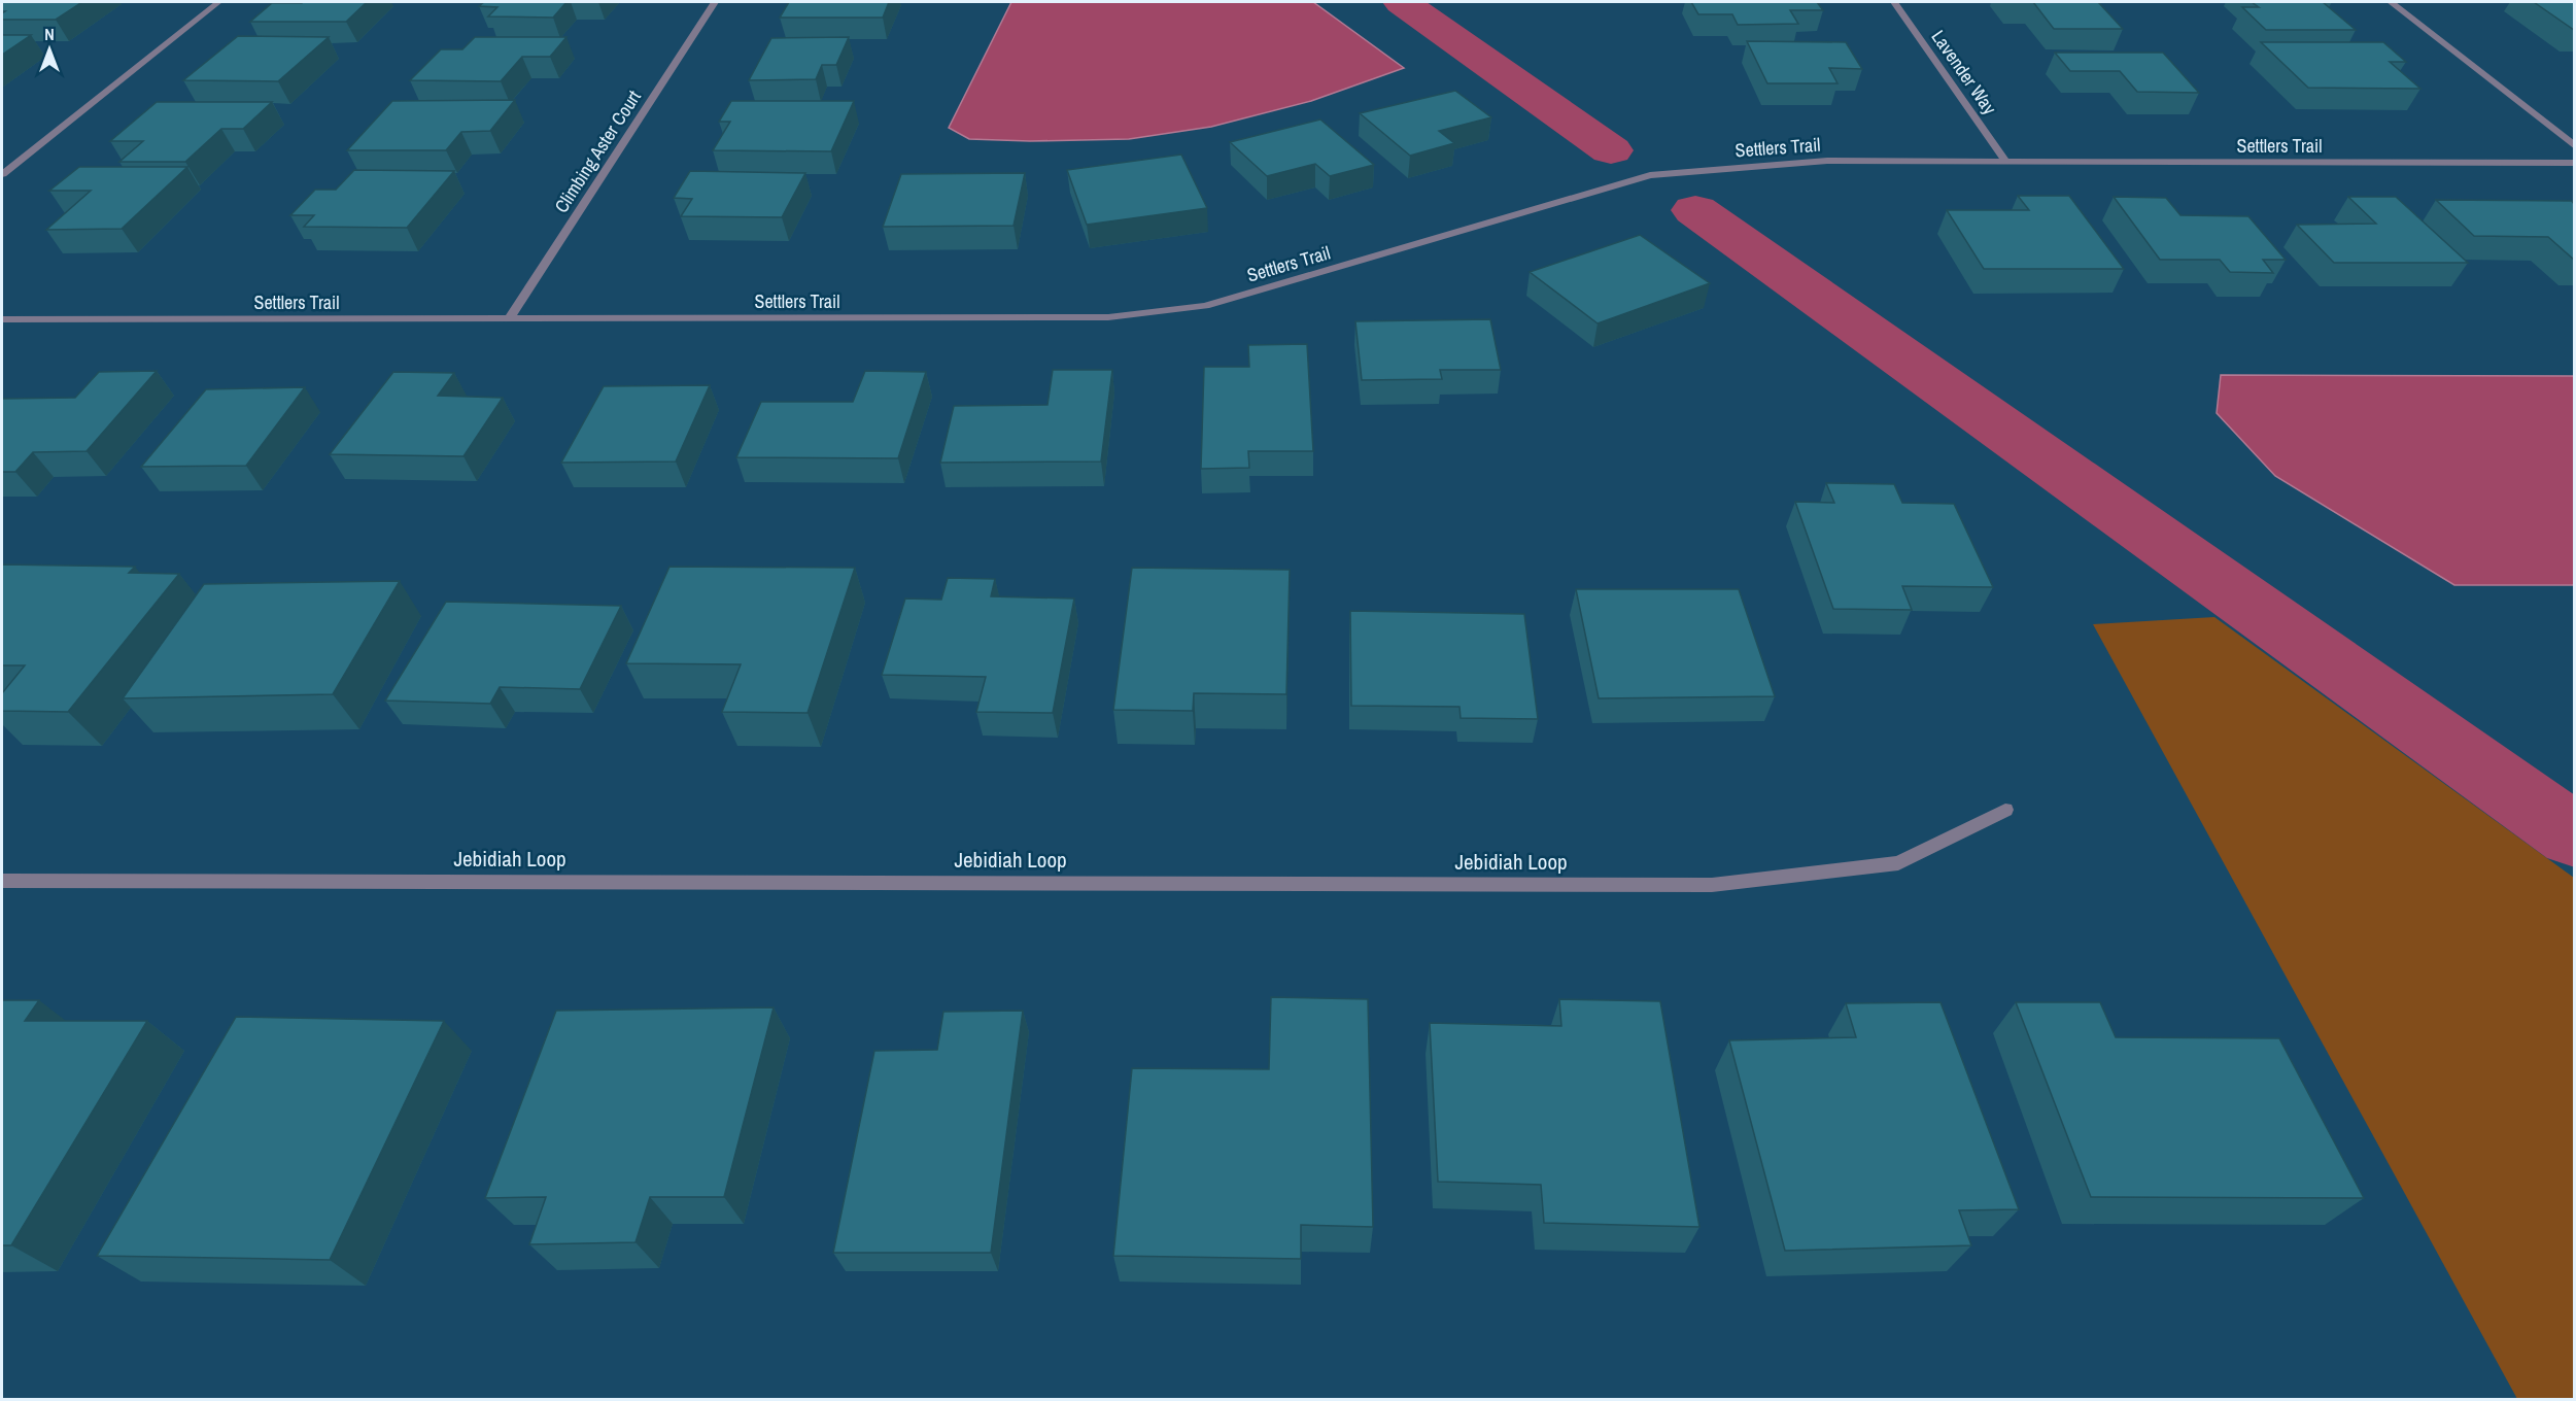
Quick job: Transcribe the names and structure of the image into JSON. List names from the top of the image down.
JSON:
{
  "streets": {
    "street": [
      "Lavender Way",
      "Settlers Trail",
      "Climbing Aster Court",
      "Jebidiah Loop"
    ]
  },
  "crossings": [
    ["Lavender Way", "Settlers Trail"],
    ["Settlers Trail", "Climbing Aster Court"]
  ],
  "north": "top"
}
